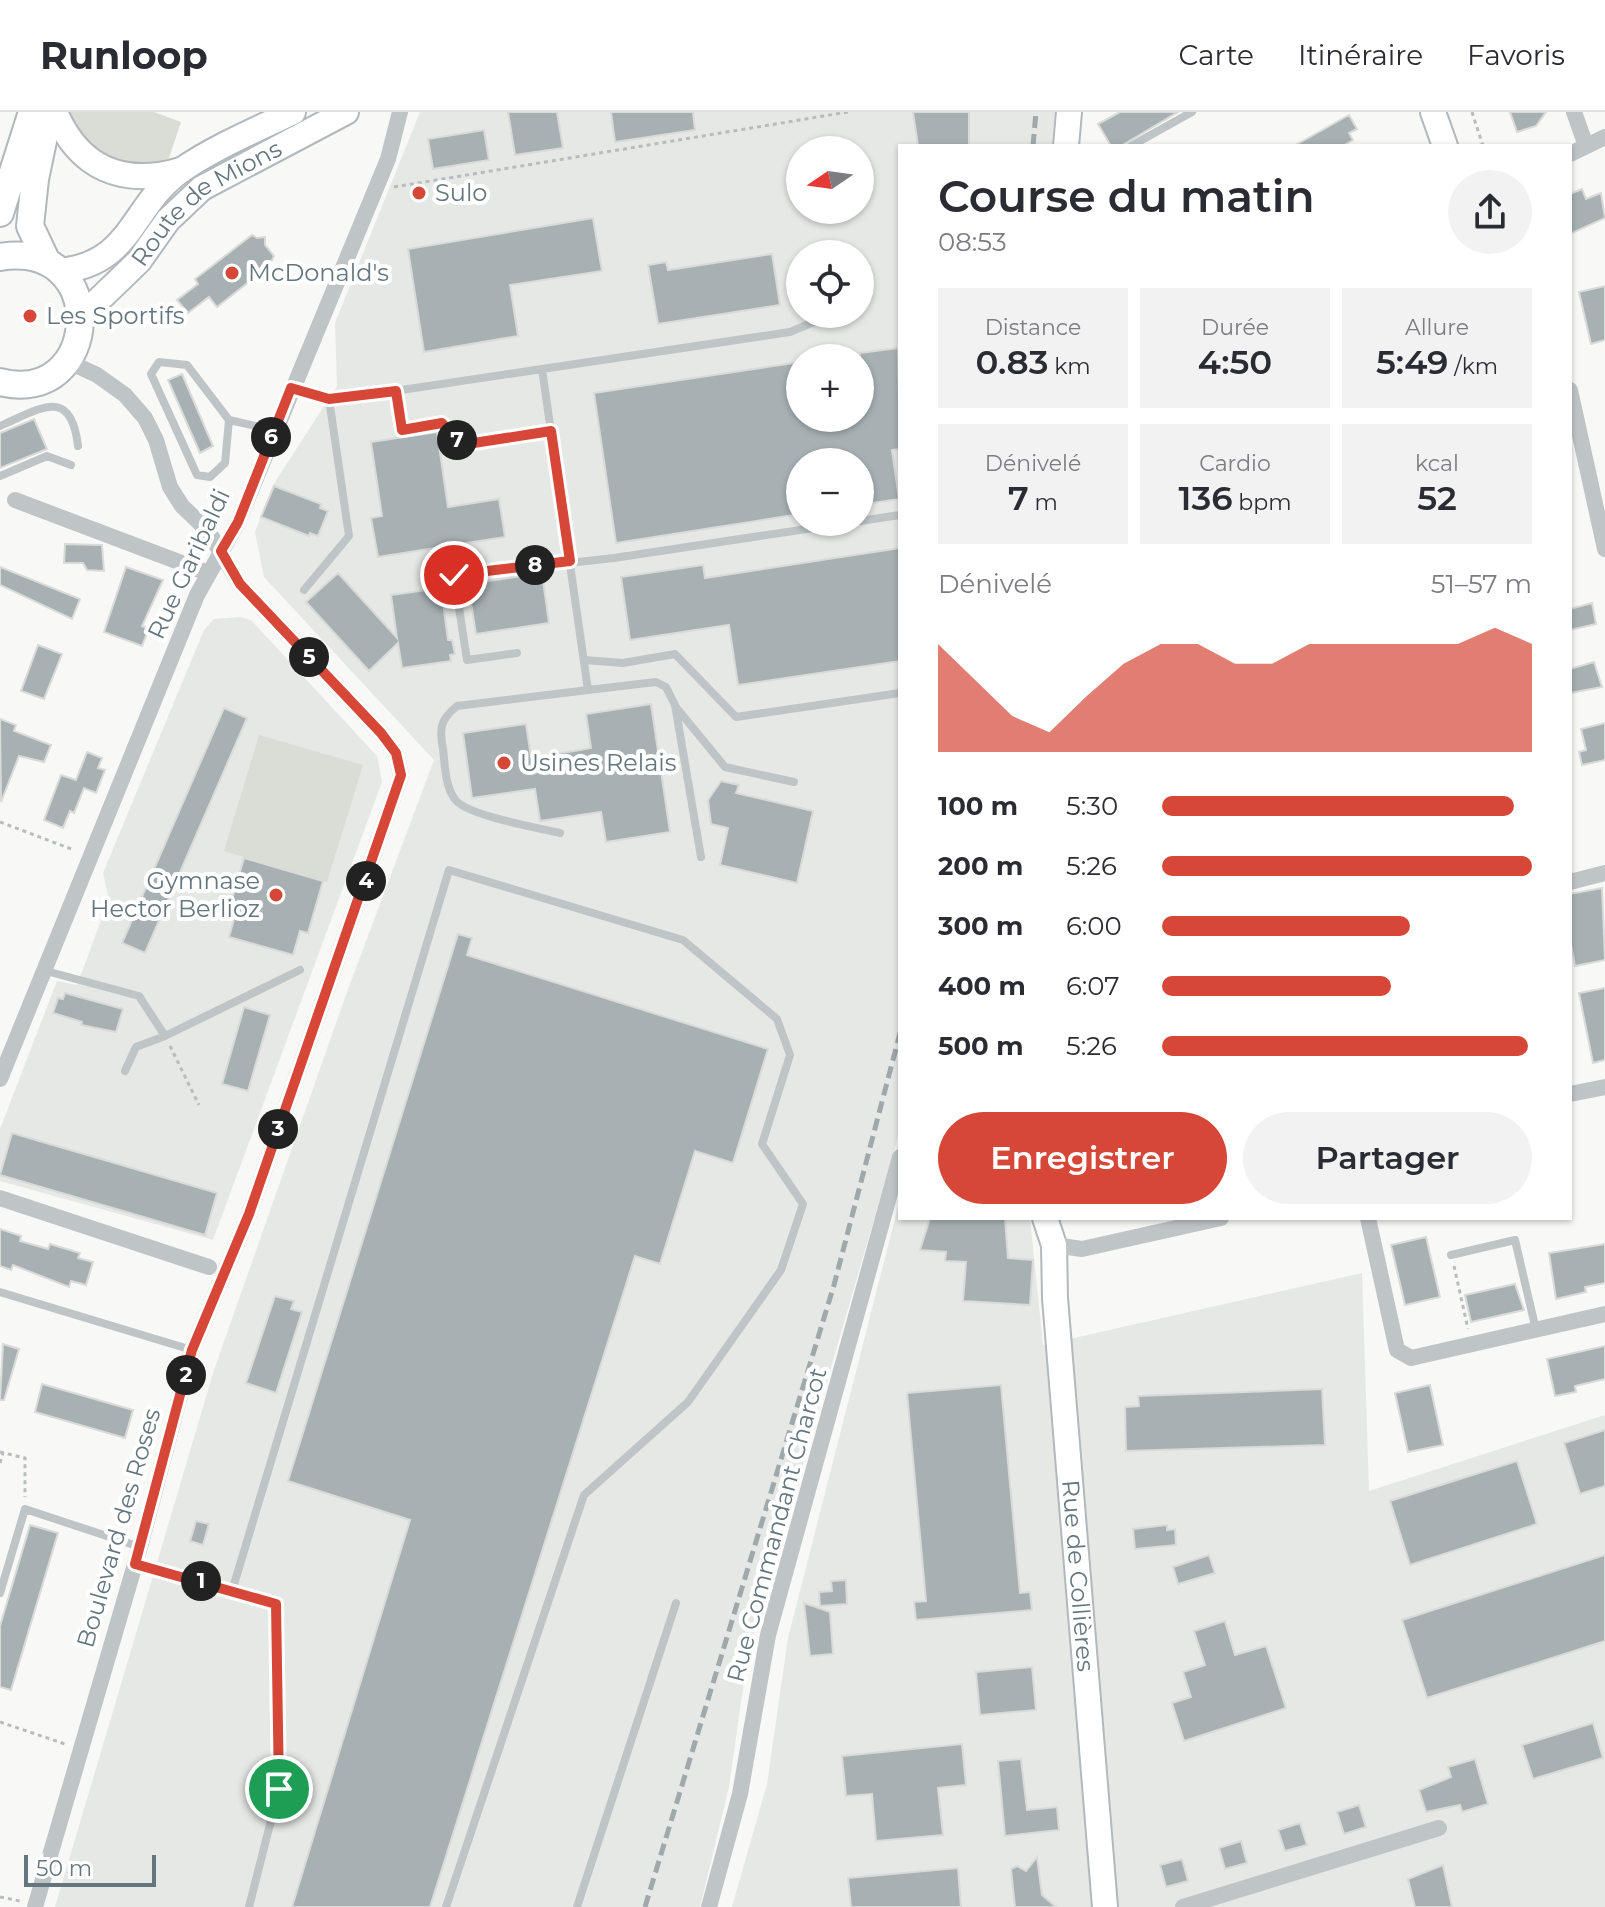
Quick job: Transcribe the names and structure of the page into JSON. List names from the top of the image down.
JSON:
{
  "streets": {
    "main road": ["Route de Mions", "Rue de Collières"],
    "street": ["Rue Garibaldi", "Rue Commandant Charcot", "Boulevard des Roses"]
  },
  "crossings": [
    ["Rue Garibaldi", "Boulevard des Roses"]
  ],
  "places": [
    "Sulo",
    "McDonald's",
    "Les Sportifs",
    "Usines Relais",
    "Gymnase Hector Berlioz"
  ],
  "scale_bar": "50 m",
  "north": "left",
  "page": {
    "header": "Runloop",
    "nav": ["Carte", "Itinéraire", "Favoris"],
    "map_buttons": ["+", "−"],
    "heading": ["Course du matin", "08:53"],
    "stats": [
      ["Distance", "0.83 km"],
      ["Durée", "4:50"],
      ["Allure", "5:49 /km"],
      ["Dénivelé", "7 m"],
      ["Cardio", "136 bpm"],
      ["kcal", "52"]
    ],
    "pins": [
      "6",
      "7",
      "8",
      "5",
      "4",
      "3",
      "2",
      "1"
    ],
    "chart": ["Dénivelé", "51–57 m"],
    "list": [
      {
        "name": "100 m",
        "note": "5:30"
      },
      {
        "name": "200 m",
        "note": "5:26"
      },
      {
        "name": "300 m",
        "note": "6:00"
      },
      {
        "name": "400 m",
        "note": "6:07"
      },
      {
        "name": "500 m",
        "note": "5:26"
      }
    ],
    "buttons": ["Enregistrer", "Partager"],
    "scale": "50 m"
  }
}
